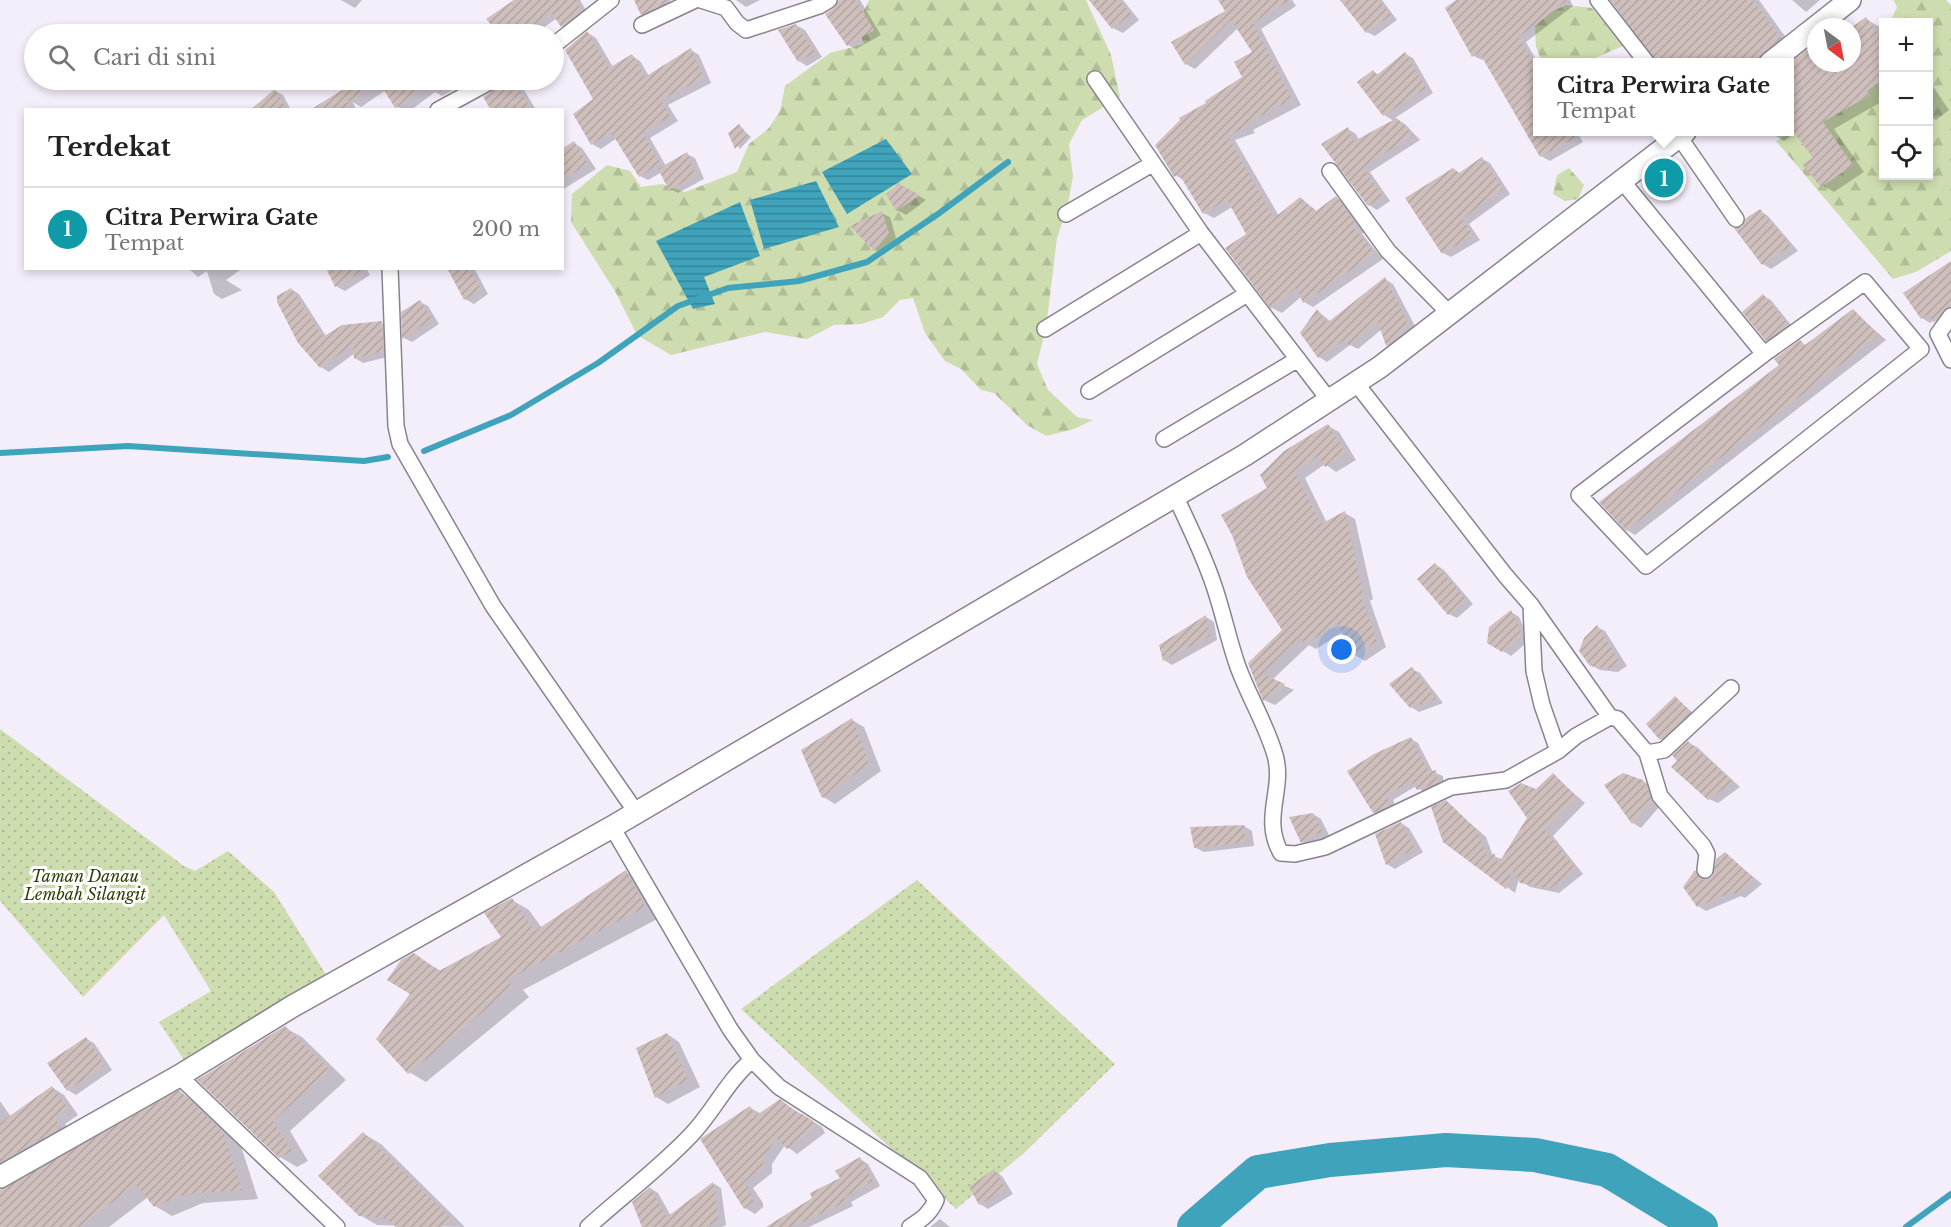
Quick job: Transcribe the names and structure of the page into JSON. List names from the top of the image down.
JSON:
{
  "parks": ["Taman Danau Lembah Silangit"],
  "north": "bottom right",
  "page": {
    "map_buttons": ["+", "−"],
    "search": "Cari di sini",
    "popup": ["Citra Perwira Gate", "Tempat"],
    "heading": "Terdekat",
    "pins": "1",
    "list": [
      {
        "mark": "1",
        "name": "Citra Perwira Gate",
        "note": "Tempat",
        "value": "200 m"
      }
    ]
  }
}
